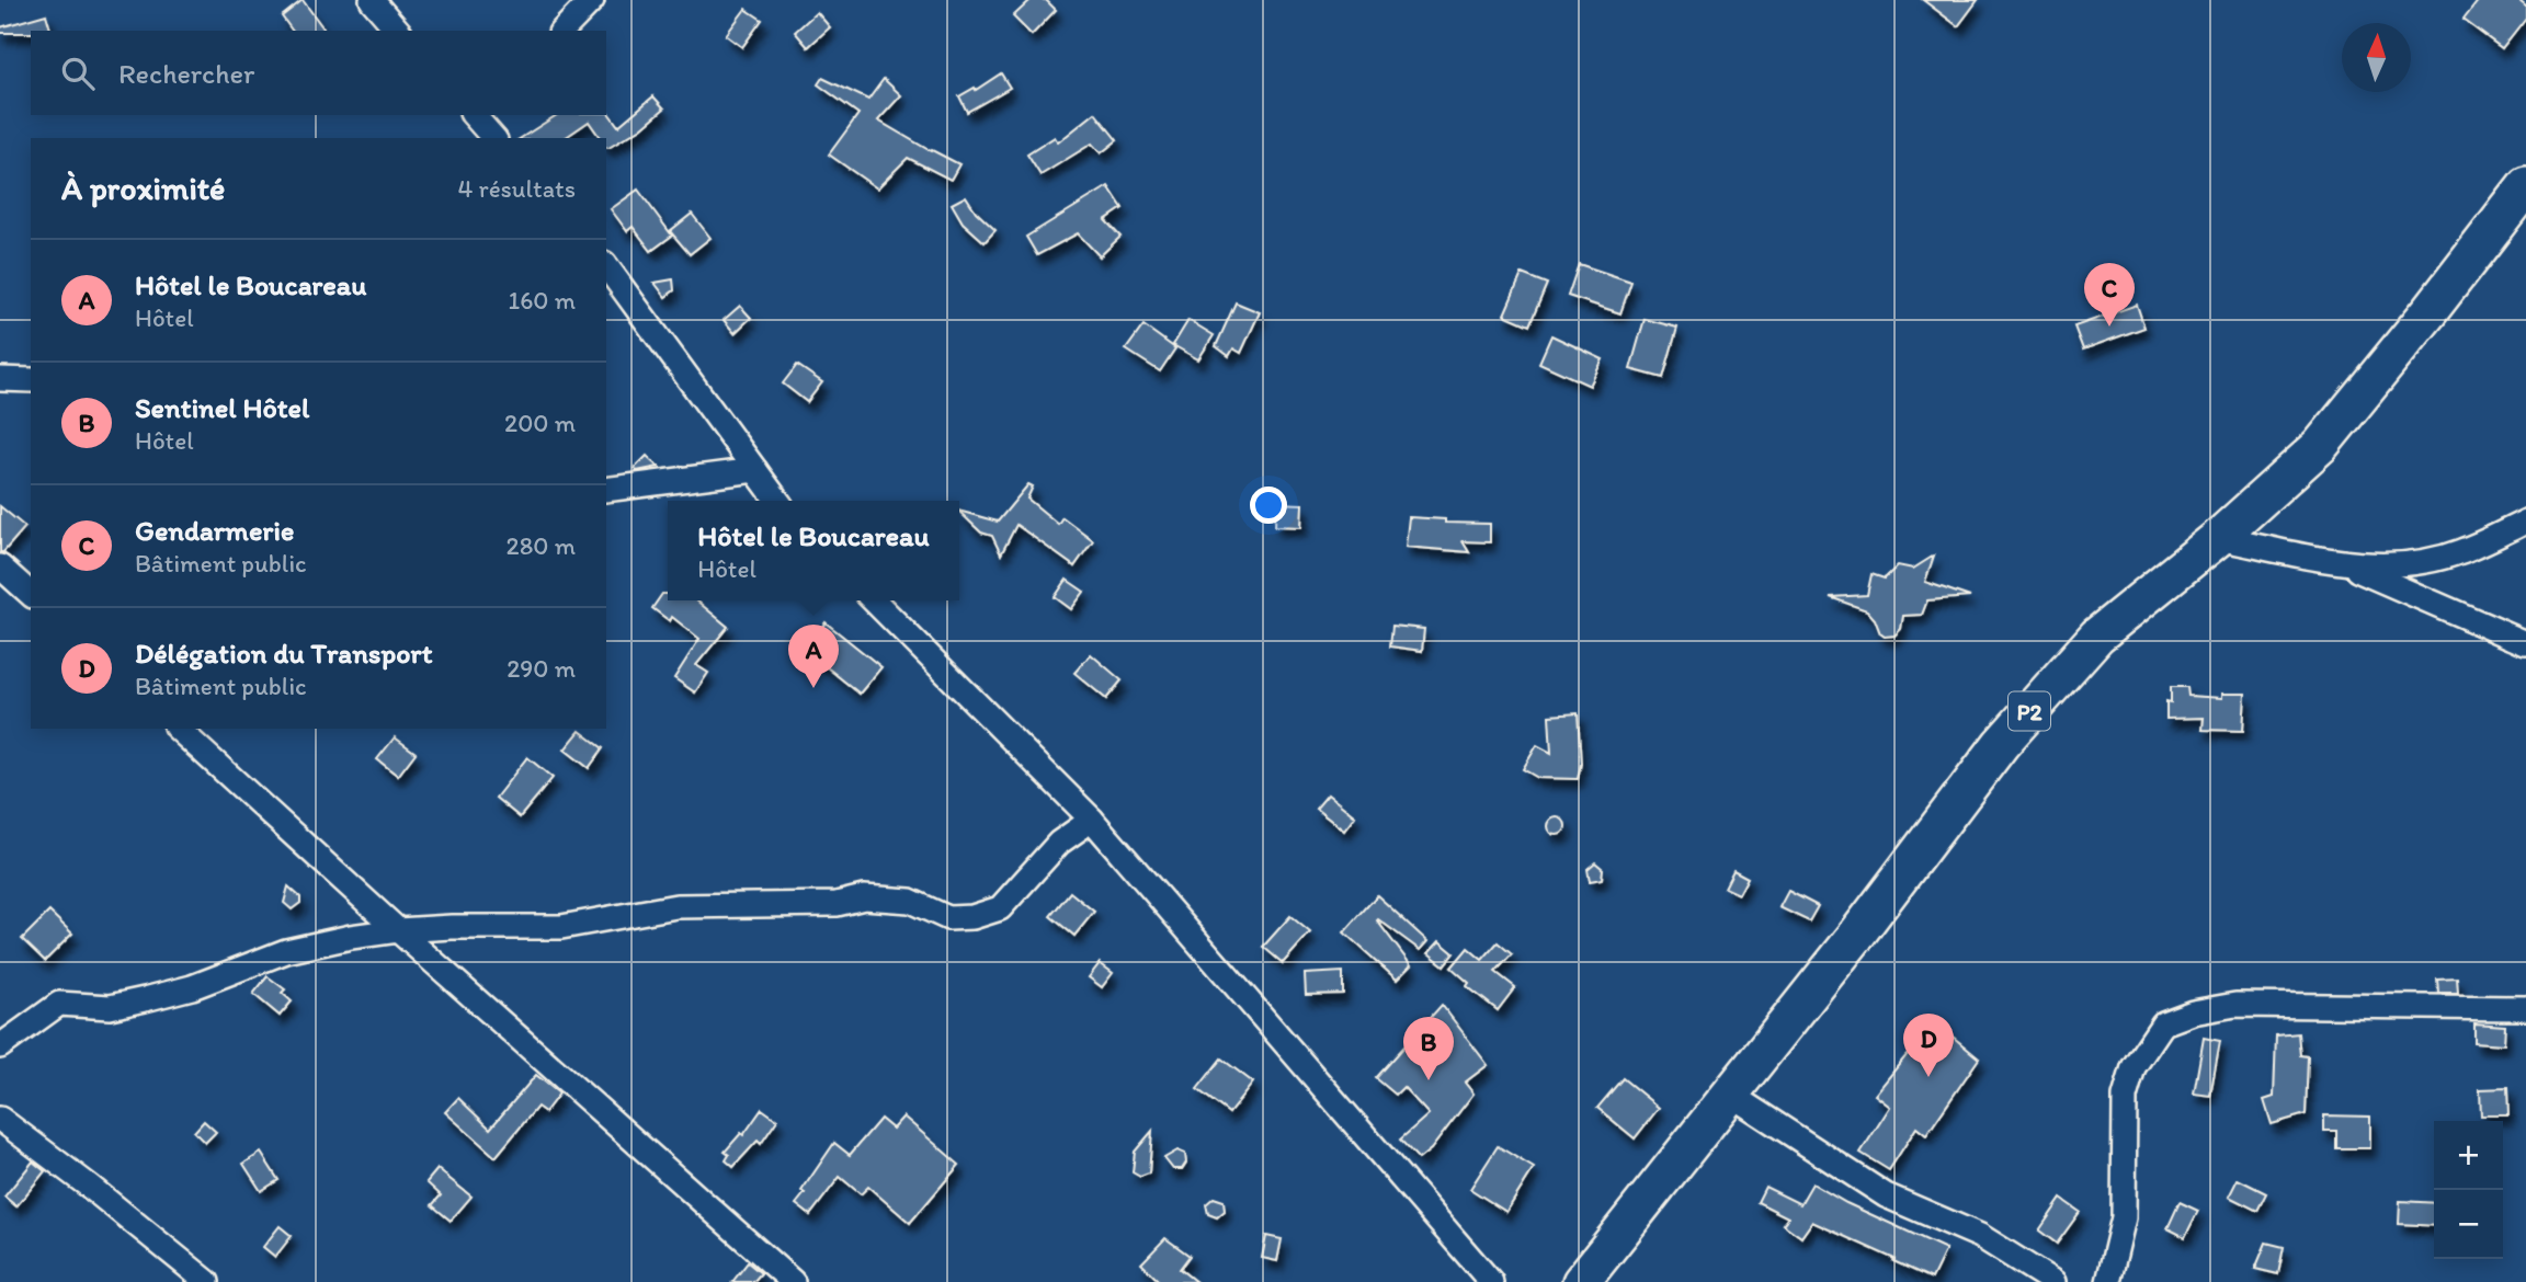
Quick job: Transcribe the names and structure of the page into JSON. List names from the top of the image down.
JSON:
{
  "streets": {
    "main road": ["P2"]
  },
  "north": "top",
  "page": {
    "search": "Rechercher",
    "heading": ["À proximité", "4 résultats"],
    "list": [
      {
        "mark": "A",
        "name": "Hôtel le Boucareau",
        "note": "Hôtel",
        "value": "160 m"
      },
      {
        "mark": "B",
        "name": "Sentinel Hôtel",
        "note": "Hôtel",
        "value": "200 m"
      },
      {
        "mark": "C",
        "name": "Gendarmerie",
        "note": "Bâtiment public",
        "value": "280 m"
      },
      {
        "mark": "D",
        "name": "Délégation du Transport",
        "note": "Bâtiment public",
        "value": "290 m"
      }
    ],
    "pins": [
      "C",
      "A",
      "D",
      "B"
    ],
    "popup": ["Hôtel le Boucareau", "Hôtel"],
    "map_buttons": ["+", "−"]
  }
}
